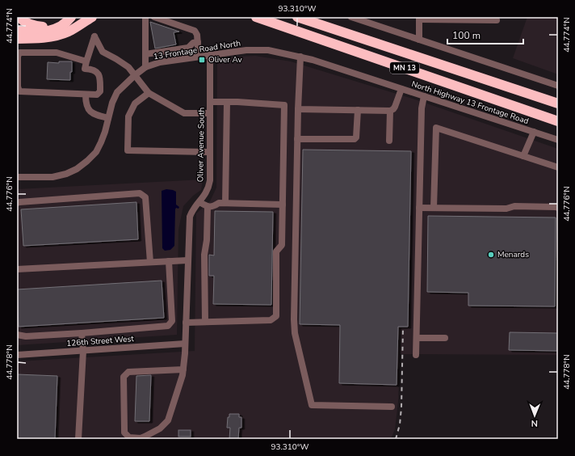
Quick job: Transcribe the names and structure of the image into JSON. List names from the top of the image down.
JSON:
{
  "streets": {
    "highway": ["MN 13"],
    "street": [
      "13 Frontage Road North",
      "North Highway 13 Frontage Road",
      "Oliver Avenue South",
      "126th Street West"
    ]
  },
  "crossings": [
    ["13 Frontage Road North", "North Highway 13 Frontage Road"],
    ["13 Frontage Road North", "Oliver Avenue South"],
    ["Oliver Avenue South", "126th Street West"]
  ],
  "places": {
    "transit": ["Oliver Av"],
    "other": ["Menards"]
  },
  "scale_bar": "100 m",
  "north": "bottom",
  "coordinates": [
    "93.310°W",
    "44.774°N",
    "44.776°N",
    "44.778°N"
  ]
}
